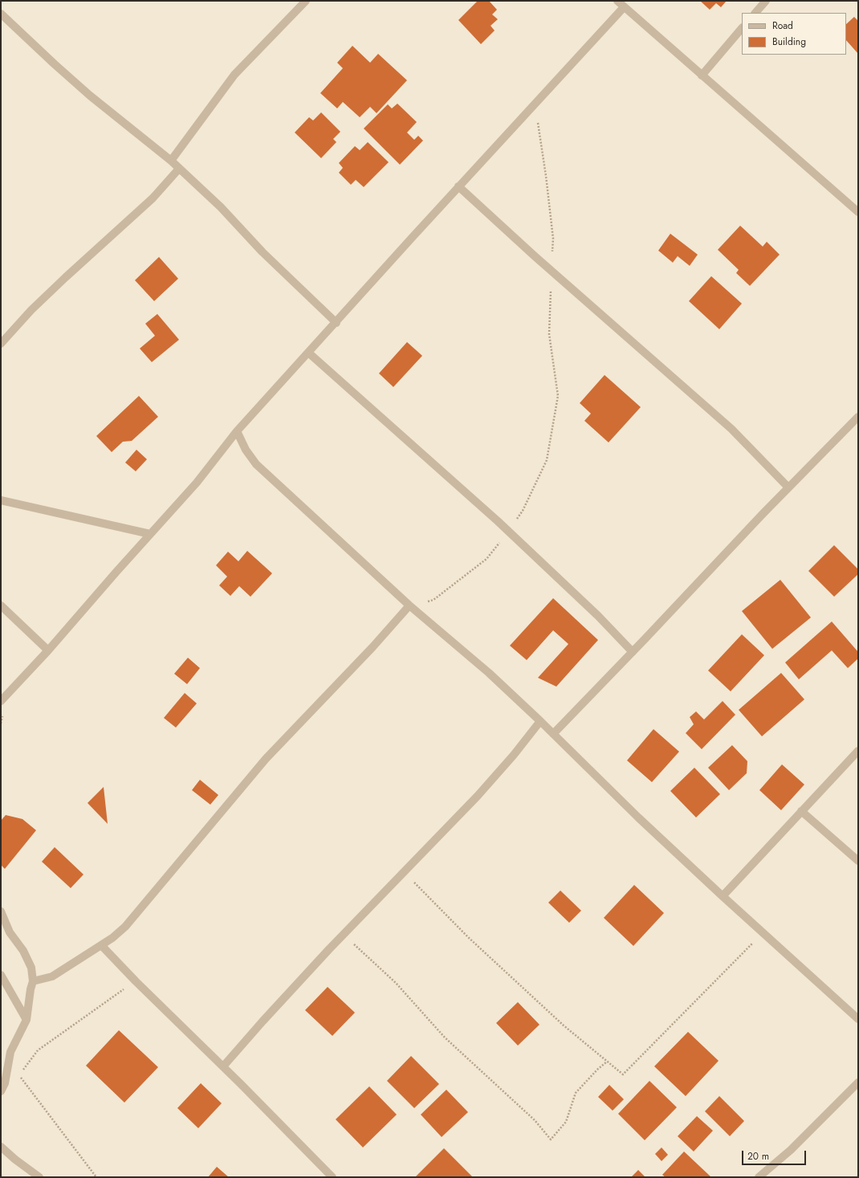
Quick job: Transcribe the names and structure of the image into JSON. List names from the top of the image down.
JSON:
{
  "legend": ["Road", "Building"],
  "scale_bar": "20 m"
}
